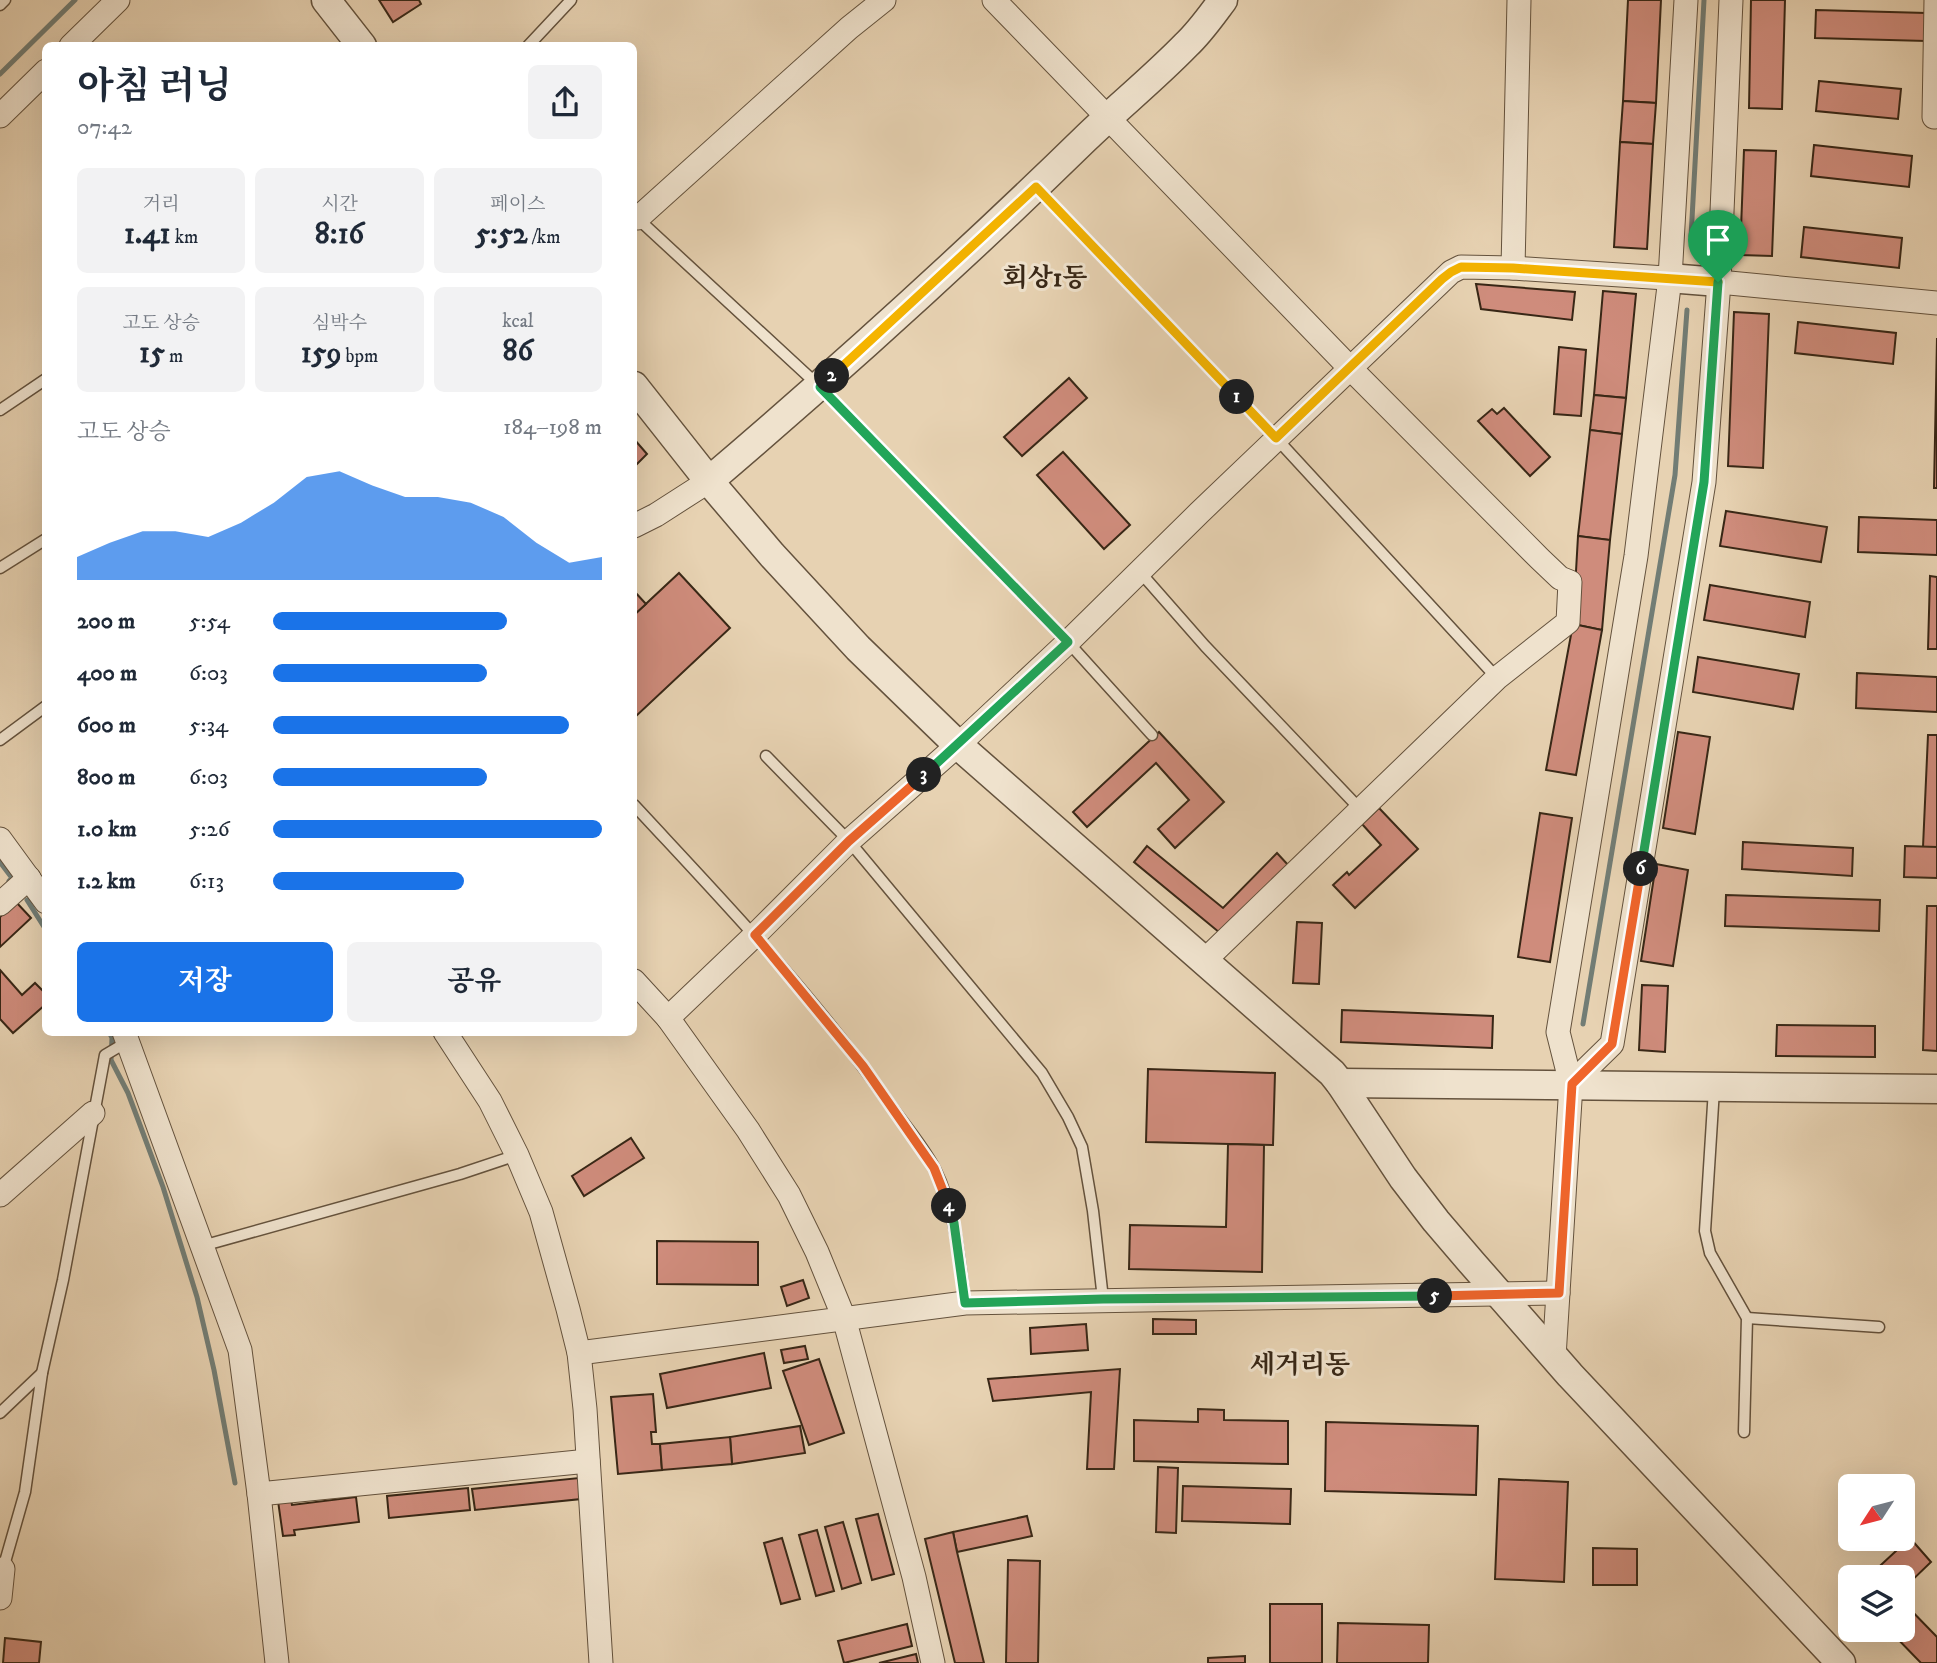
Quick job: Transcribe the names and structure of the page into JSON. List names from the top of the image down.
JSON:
{
  "districts": ["회상1동", "세거리동"],
  "north": "bottom left",
  "page": {
    "heading": ["아침 러닝", "07:42"],
    "stats": [
      ["거리", "1.41 km"],
      ["시간", "8:16"],
      ["페이스", "5:52 /km"],
      ["고도 상승", "15 m"],
      ["심박수", "159 bpm"],
      ["kcal", "86"]
    ],
    "pins": [
      "2",
      "1",
      "3",
      "6",
      "4",
      "5"
    ],
    "chart": ["고도 상승", "184–198 m"],
    "list": [
      {
        "name": "200 m",
        "note": "5:54"
      },
      {
        "name": "400 m",
        "note": "6:03"
      },
      {
        "name": "600 m",
        "note": "5:34"
      },
      {
        "name": "800 m",
        "note": "6:03"
      },
      {
        "name": "1.0 km",
        "note": "5:26"
      },
      {
        "name": "1.2 km",
        "note": "6:13"
      }
    ],
    "buttons": ["저장", "공유"]
  }
}
